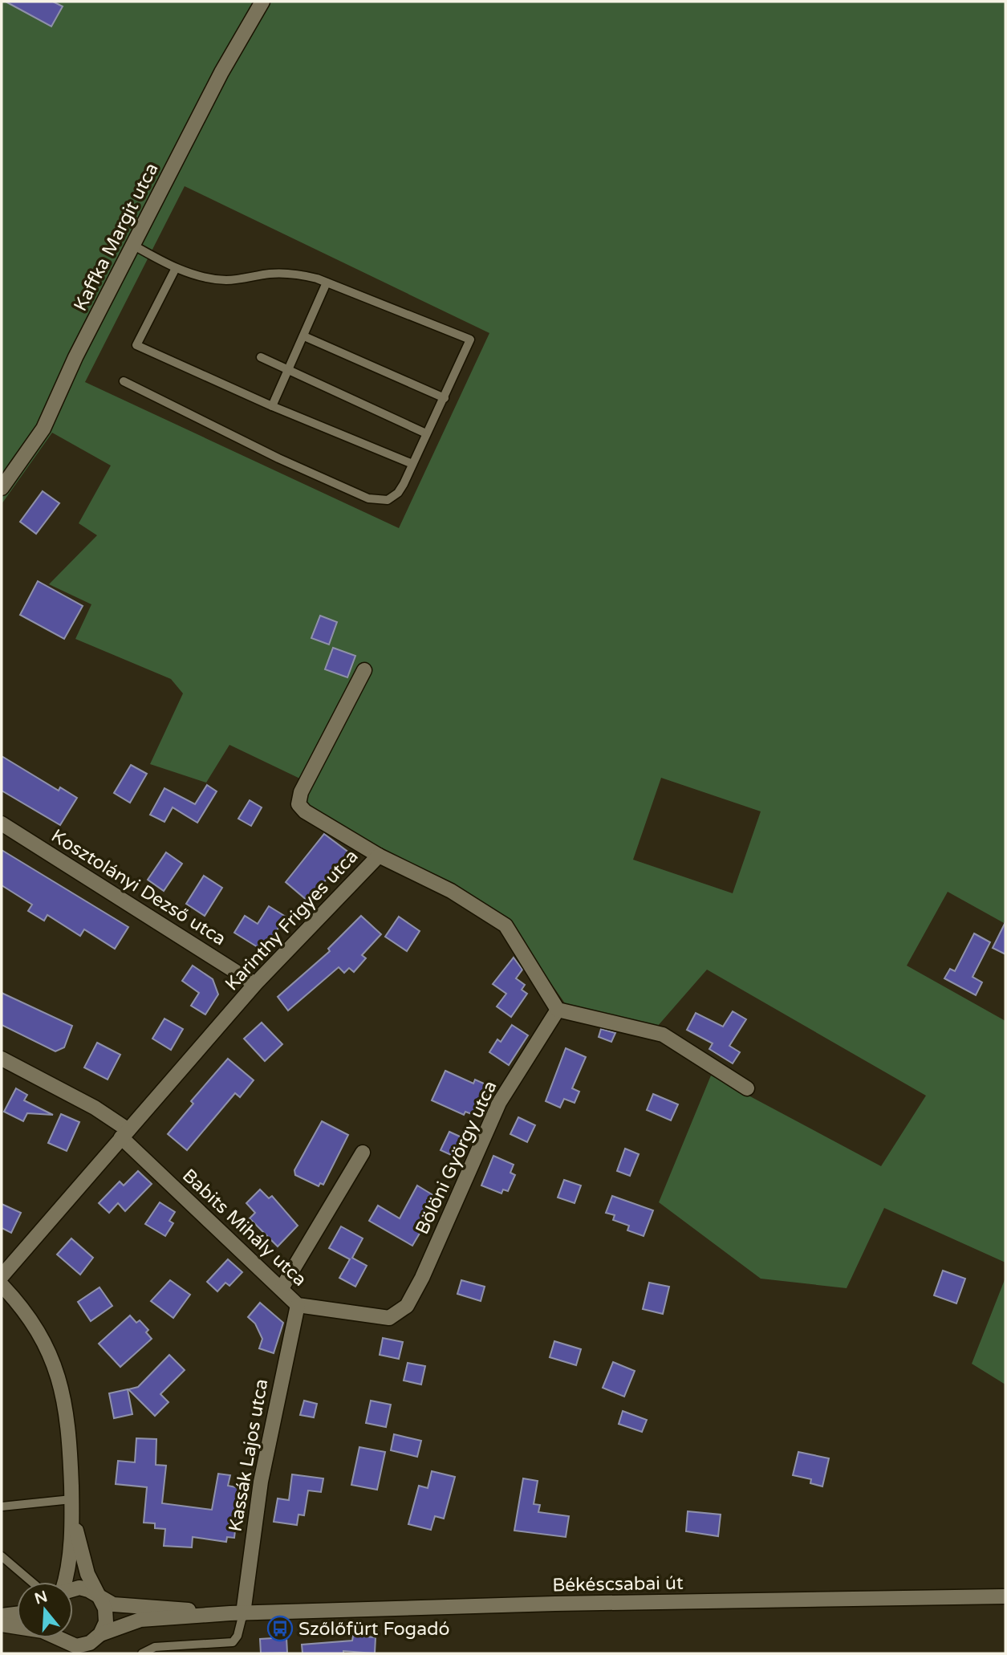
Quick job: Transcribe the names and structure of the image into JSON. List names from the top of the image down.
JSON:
{
  "streets": {
    "street": [
      "Kaffka Margit utca",
      "Kosztolányi Dezső utca",
      "Karinthy Frigyes utca",
      "Bölöni György utca",
      "Babits Mihály utca",
      "Kassák Lajos utca",
      "Békéscsabai út"
    ]
  },
  "crossings": [
    ["Kosztolányi Dezső utca", "Karinthy Frigyes utca"],
    ["Karinthy Frigyes utca", "Bölöni György utca"],
    ["Karinthy Frigyes utca", "Babits Mihály utca"],
    ["Bölöni György utca", "Babits Mihály utca"],
    ["Babits Mihály utca", "Kassák Lajos utca"],
    ["Kassák Lajos utca", "Békéscsabai út"]
  ],
  "places": {
    "bus stop": ["Szőlőfürt Fogadó"]
  },
  "north": "top"
}
